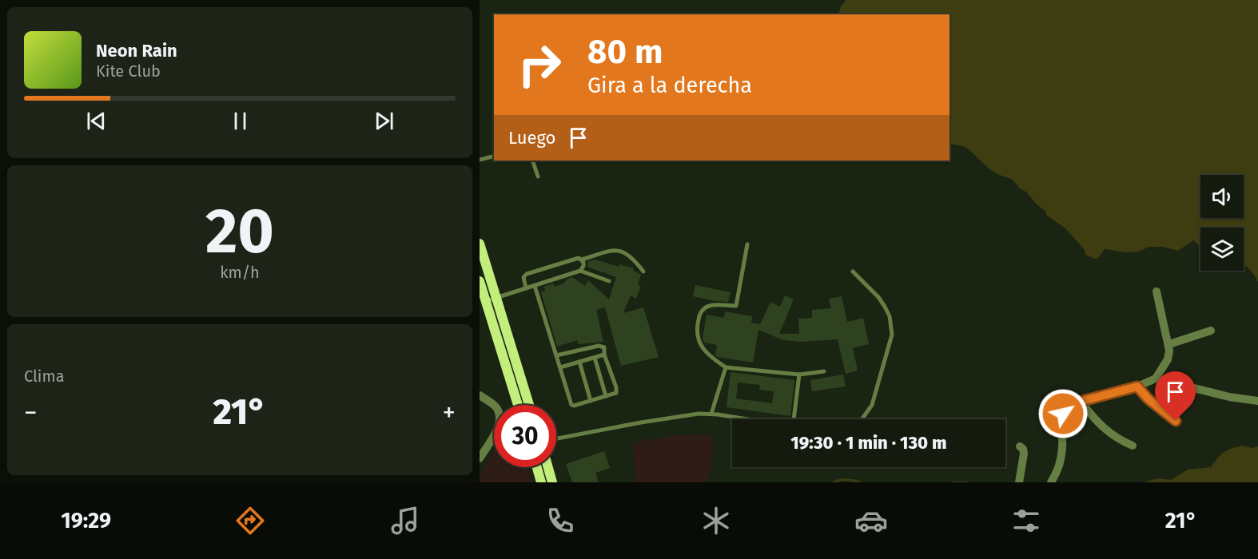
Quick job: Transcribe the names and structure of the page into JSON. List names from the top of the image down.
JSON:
{
  "page": {
    "turn": ["80 m", "Gira a la derecha"],
    "song": ["Neon Rain", "Kite Club"],
    "then": "Luego",
    "tile": [
      ["20", "km/h"],
      "Clima"
    ],
    "heat": ["−", "21°", "+"],
    "limit": "30",
    "trip": "19:30 · 1 min · 130 m",
    "tabs": ["19:29", "21°"]
  }
}
